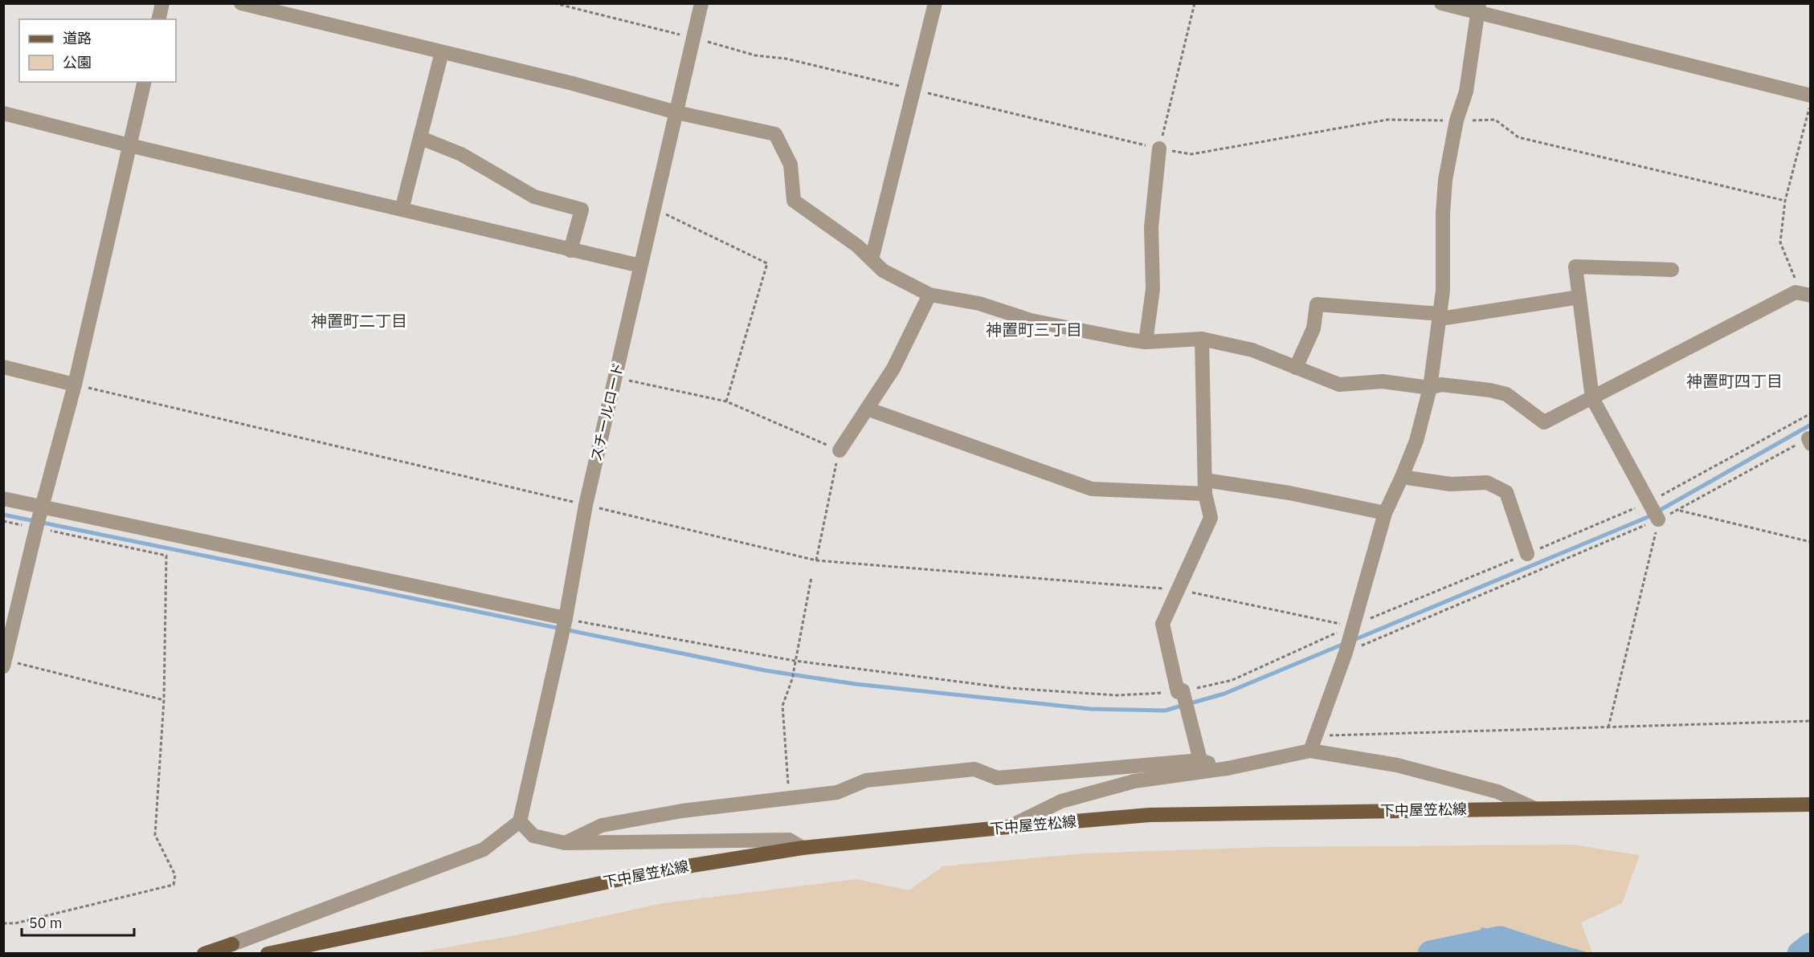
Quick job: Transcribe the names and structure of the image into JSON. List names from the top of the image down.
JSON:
{
  "streets": {
    "main road": ["下中屋笠松線"],
    "street": ["スチールロード"]
  },
  "districts": ["神置町二丁目", "神置町三丁目", "神置町四丁目"],
  "legend": ["道路", "公園"],
  "scale_bar": "50 m"
}
